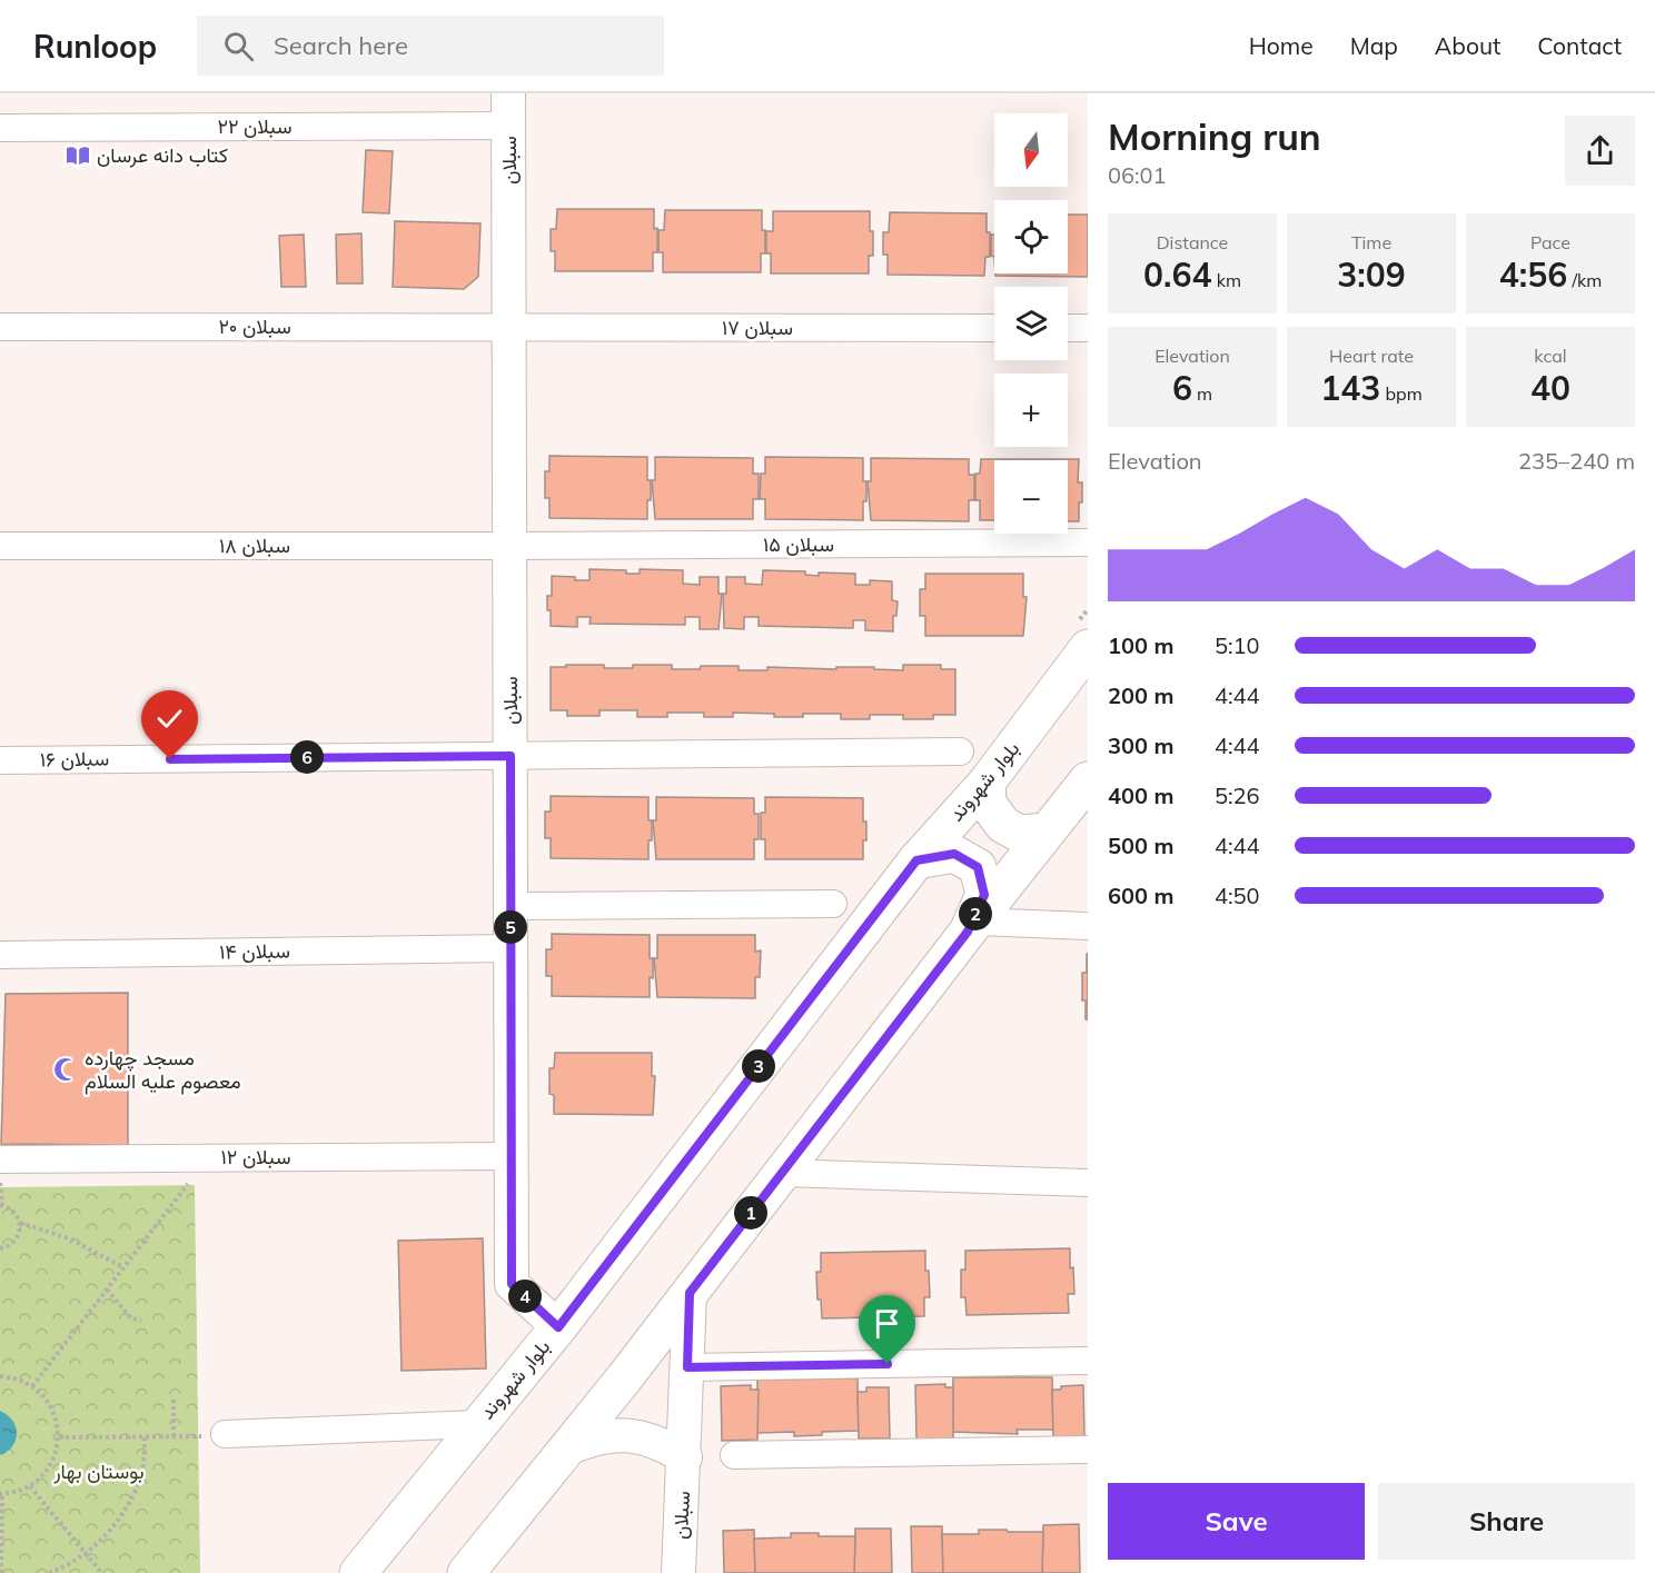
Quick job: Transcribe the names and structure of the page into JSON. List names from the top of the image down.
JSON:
{
  "streets": {
    "main road": ["بلوار شهروند"],
    "street": [
      "سبلان ۲۲",
      "سبلان",
      "سبلان ۲۰",
      "سبلان ۱۷",
      "سبلان ۱۵",
      "سبلان ۱۸",
      "سبلان ۱۶",
      "سبلان ۱۴",
      "سبلان ۱۲"
    ]
  },
  "crossings": [
    ["سبلان ۲۲", "سبلان"],
    ["سبلان", "سبلان ۲۰"],
    ["سبلان", "سبلان ۱۷"],
    ["سبلان", "سبلان ۱۵"],
    ["سبلان", "سبلان ۱۸"],
    ["سبلان", "سبلان ۱۶"],
    ["سبلان", "بلوار شهروند"],
    ["سبلان", "سبلان ۱۴"],
    ["سبلان", "سبلان ۱۲"],
    ["سبلان ۲۰", "سبلان ۱۷"],
    ["سبلان ۱۵", "سبلان ۱۸"]
  ],
  "parks": ["بوستان بهار"],
  "places": {
    "library": ["کتاب دانه عرسان"],
    "mosque": ["مسجد چهارده معصوم علیه السلام"]
  },
  "north": "bottom",
  "page": {
    "header": "Runloop",
    "search": "Search here",
    "nav": [
      "Home",
      "Map",
      "About",
      "Contact"
    ],
    "heading": ["Morning run", "06:01"],
    "map_buttons": ["+", "−"],
    "stats": [
      ["Distance", "0.64 km"],
      ["Time", "3:09"],
      ["Pace", "4:56 /km"],
      ["Elevation", "6 m"],
      ["Heart rate", "143 bpm"],
      ["kcal", "40"]
    ],
    "chart": ["Elevation", "235–240 m"],
    "list": [
      {
        "name": "100 m",
        "note": "5:10"
      },
      {
        "name": "200 m",
        "note": "4:44"
      },
      {
        "name": "300 m",
        "note": "4:44"
      },
      {
        "name": "400 m",
        "note": "5:26"
      },
      {
        "name": "500 m",
        "note": "4:44"
      },
      {
        "name": "600 m",
        "note": "4:50"
      }
    ],
    "pins": [
      "6",
      "2",
      "5",
      "3",
      "1",
      "4"
    ],
    "buttons": ["Save", "Share"]
  }
}
